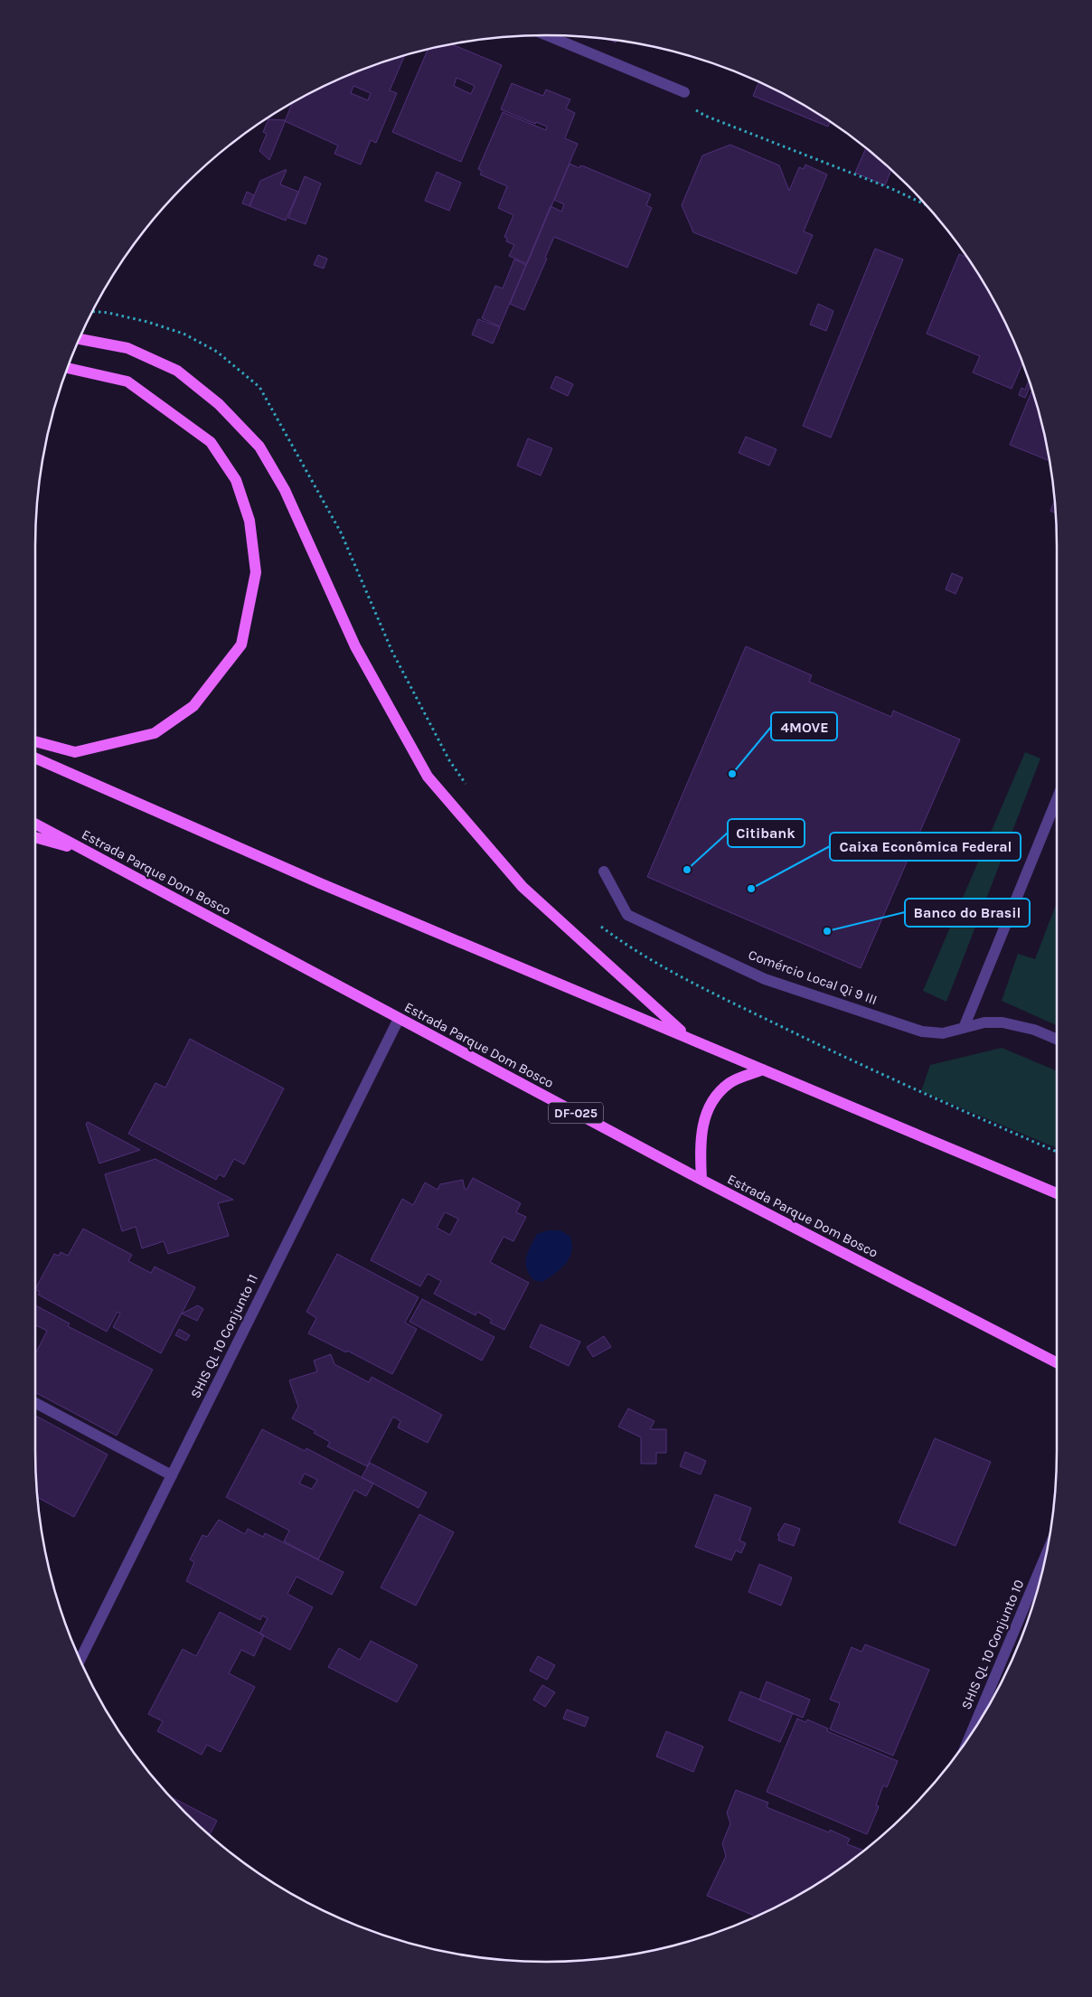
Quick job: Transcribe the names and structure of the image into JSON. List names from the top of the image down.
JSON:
{
  "streets": {
    "main road": ["Estrada Parque Dom Bosco", "DF-025"],
    "street": ["Comércio Local Qi 9 III", "SHIS QL 10 Conjunto 11", "SHIS QL 10 Conjunto 10"]
  },
  "crossings": [
    ["Estrada Parque Dom Bosco", "SHIS QL 10 Conjunto 11"]
  ],
  "places": [
    "4MOVE",
    "Citibank",
    "Caixa Econômica Federal",
    "Banco do Brasil"
  ]
}
